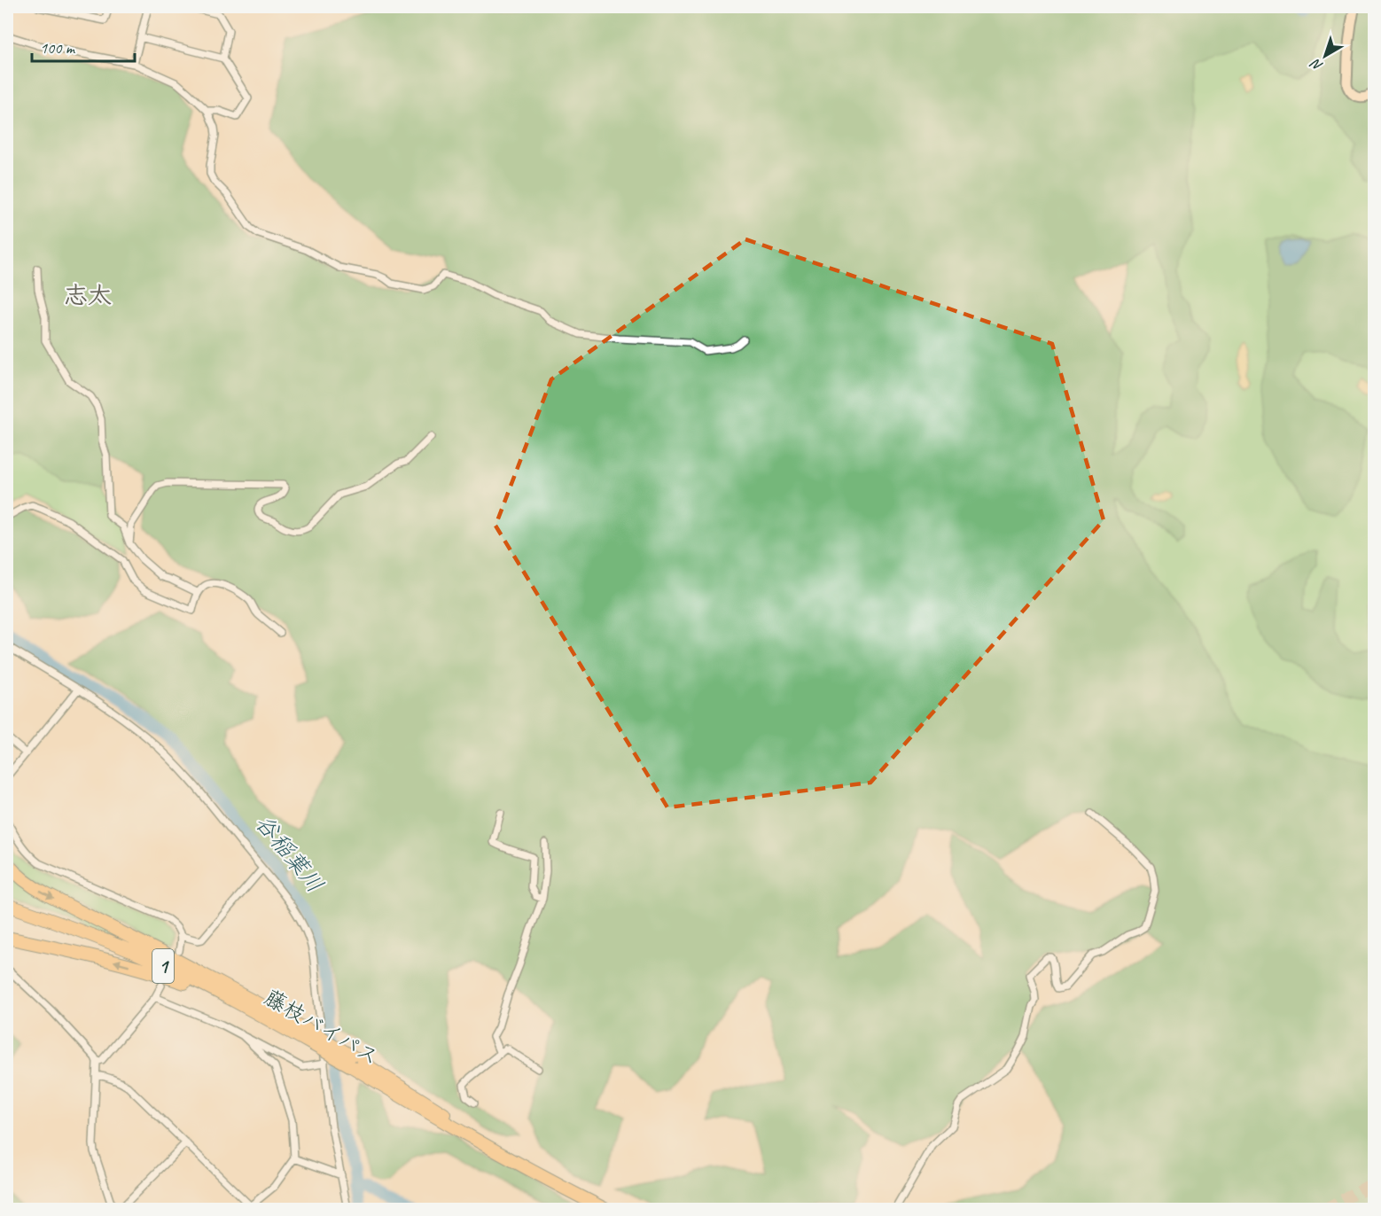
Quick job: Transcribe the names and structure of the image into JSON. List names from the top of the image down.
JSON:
{
  "streets": {
    "highway": ["1", "藤枝バイパス"]
  },
  "crossings": [
    ["1", "藤枝バイパス"]
  ],
  "districts": ["志太"],
  "water": ["谷稲葉川"],
  "scale_bar": "100 m",
  "north": "bottom left"
}
